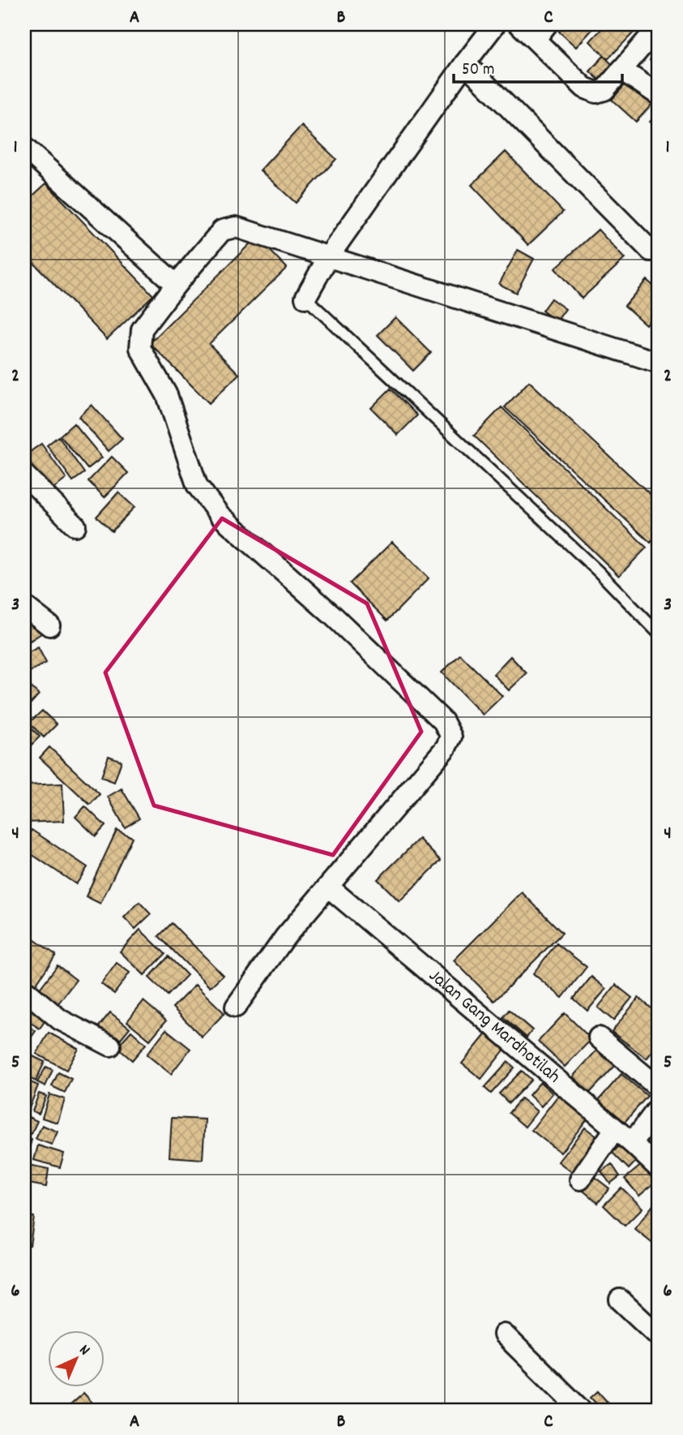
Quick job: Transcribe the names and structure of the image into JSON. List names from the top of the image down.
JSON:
{
  "streets": {
    "street": ["Jalan Gang Mardhotilah"]
  },
  "scale_bar": "50 m",
  "north": "top right",
  "grid": {
    "columns": ["A", "B", "C"],
    "rows": [
      "1",
      "2",
      "3",
      "4",
      "5",
      "6"
    ]
  }
}
